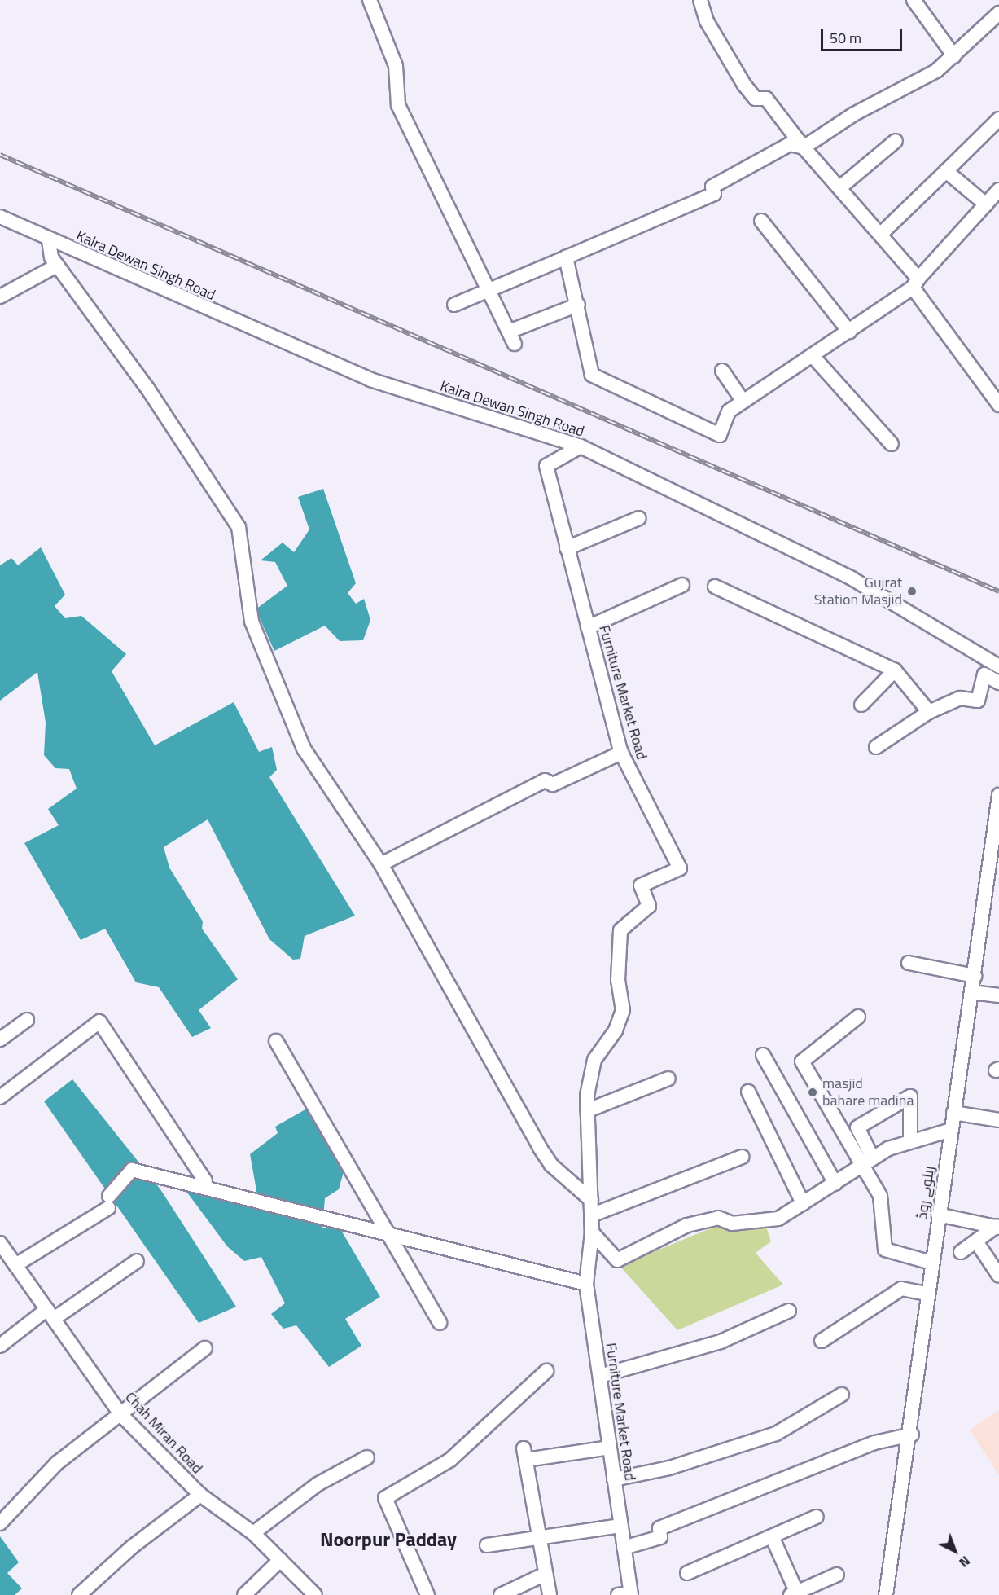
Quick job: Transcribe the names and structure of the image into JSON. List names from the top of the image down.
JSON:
{
  "streets": {
    "street": [
      "Kalra Dewan Singh Road",
      "Furniture Market Road",
      "ریلوے روڈ",
      "Chah Miran Road"
    ]
  },
  "crossings": [
    ["Kalra Dewan Singh Road", "Furniture Market Road"]
  ],
  "districts": ["Noorpur Padday"],
  "places": ["Gujrat Station Masjid", "masjid bahare madina"],
  "scale_bar": "50 m",
  "north": "bottom right"
}
